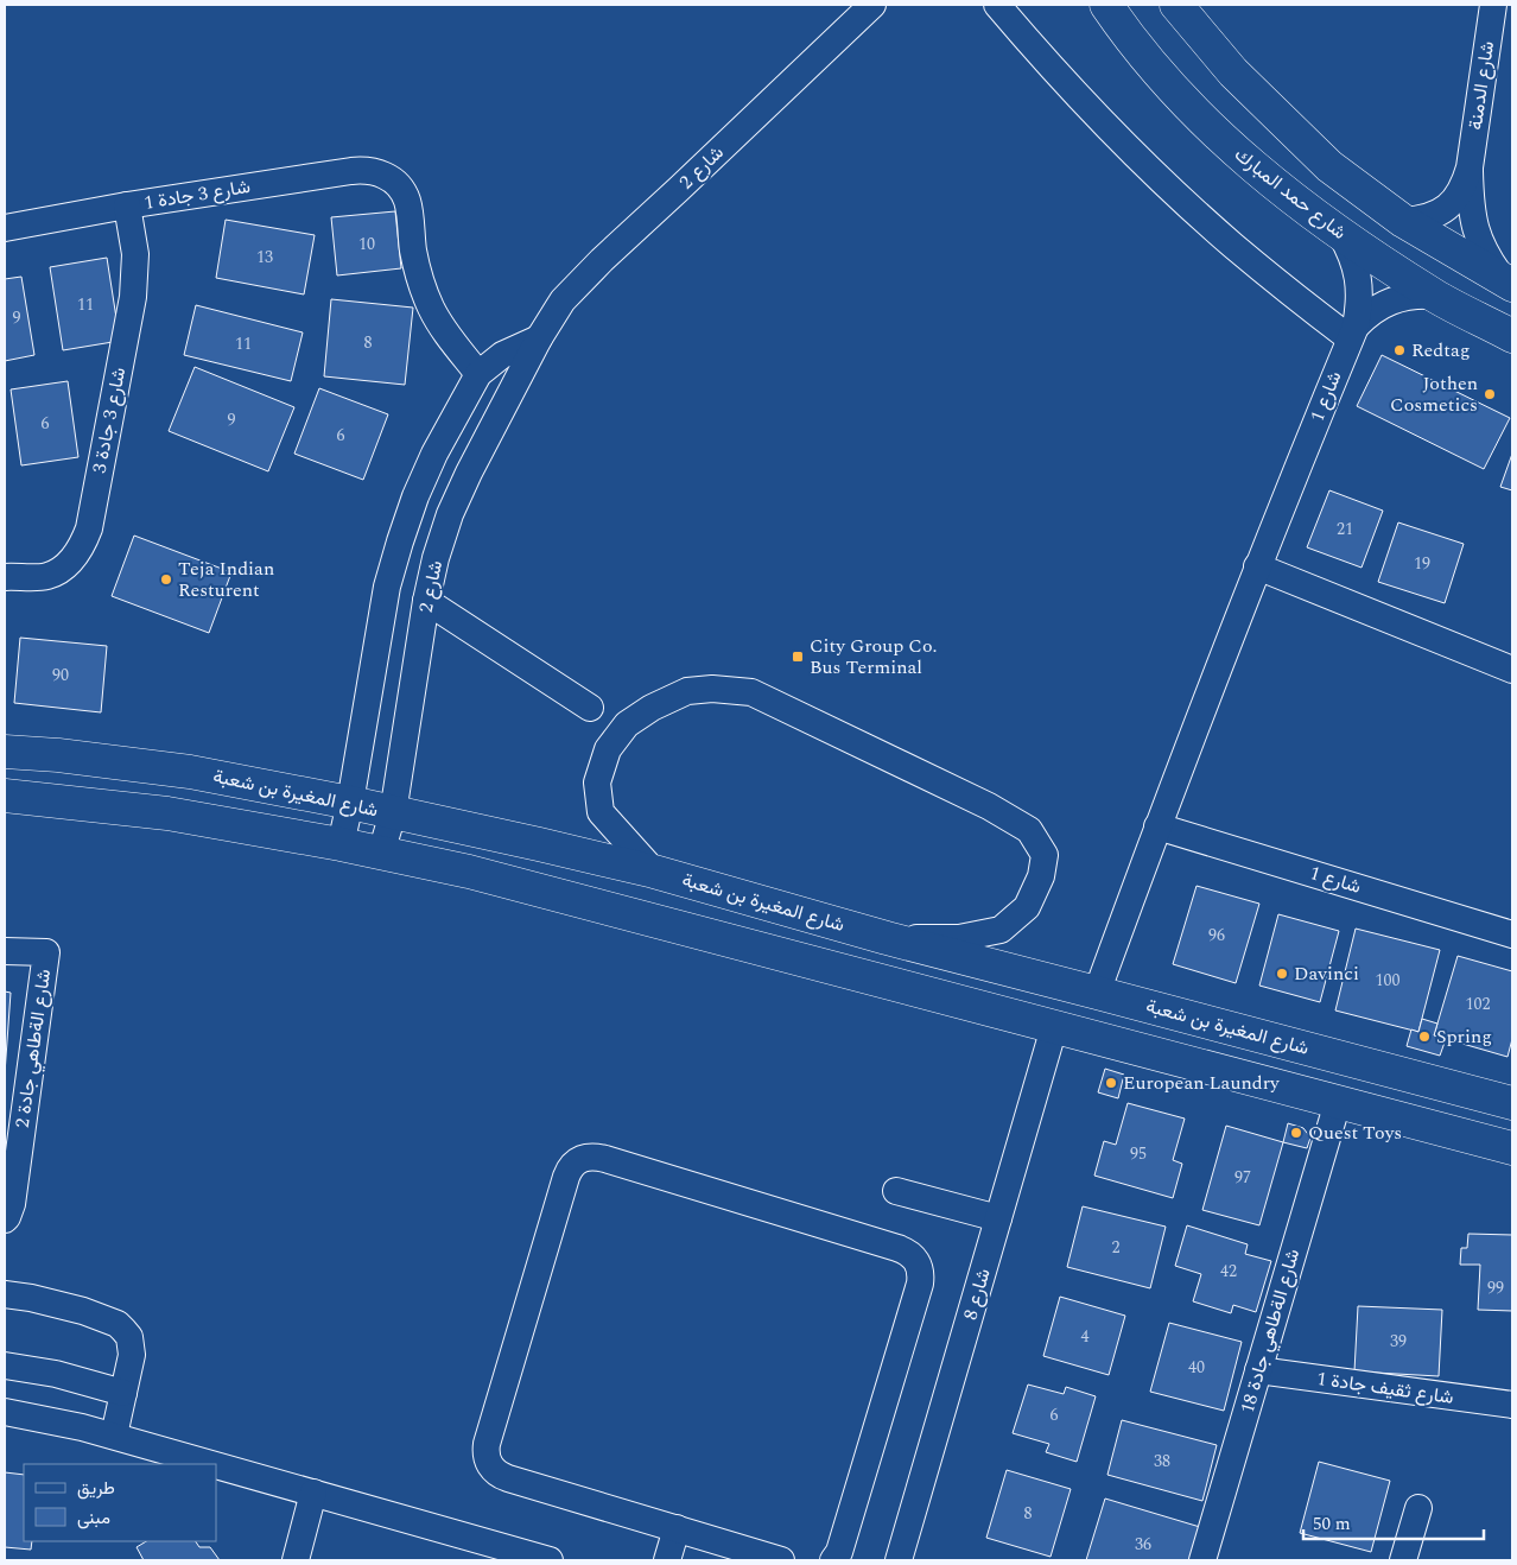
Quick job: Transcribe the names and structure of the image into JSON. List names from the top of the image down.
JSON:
{
  "streets": {
    "main road": ["شارع حمد المبارك", "شارع المغيرة بن شعبة"],
    "street": [
      "شارع الدمنة",
      "شارع 2",
      "شارع 3 جادة 1",
      "شارع 1",
      "شارع 3 جادة 3",
      "شارع الةطاهي جادة 2",
      "شارع 8",
      "شارع الةطاهي جادة 18",
      "شارع ثقيف جادة 1"
    ]
  },
  "crossings": [
    ["شارع 2", "شارع المغيرة بن شعبة"],
    ["شارع حمد المبارك", "شارع 1"],
    ["شارع 3 جادة 1", "شارع 3 جادة 3"],
    ["شارع 1", "شارع المغيرة بن شعبة"],
    ["شارع المغيرة بن شعبة", "شارع 8"],
    ["شارع المغيرة بن شعبة", "شارع الةطاهي جادة 18"],
    ["شارع الةطاهي جادة 18", "شارع ثقيف جادة 1"]
  ],
  "places": {
    "other": [
      "Redtag",
      "Jothen Cosmetics",
      "Teja Indian Resturent",
      "Davinci",
      "Spring",
      "European Laundry",
      "Quest Toys"
    ],
    "transit": ["City Group Co. Bus Terminal"]
  },
  "house_numbers": [
    "10",
    "13",
    "11",
    "9",
    "8",
    "11",
    "9",
    "6",
    "6",
    "21",
    "19",
    "90",
    "96",
    "100",
    "102",
    "95",
    "97",
    "2",
    "42",
    "99",
    "4",
    "39",
    "40",
    "6",
    "38",
    "8",
    "36"
  ],
  "legend": ["طريق", "مبنى"],
  "scale_bar": "50 m"
}
